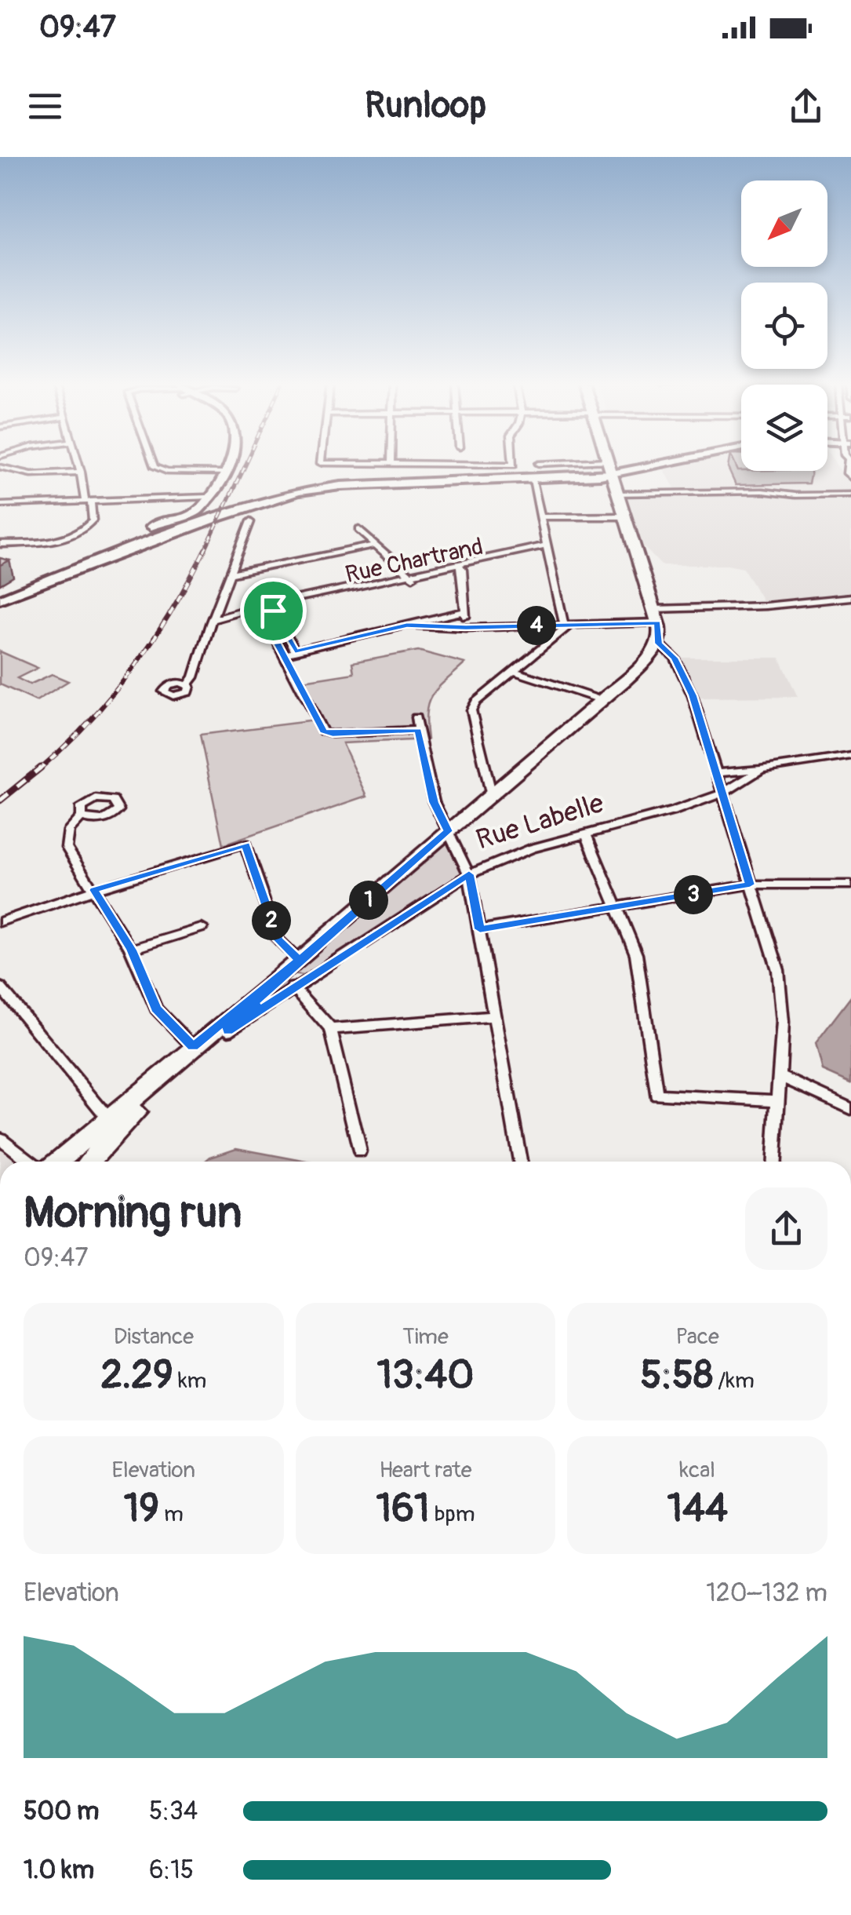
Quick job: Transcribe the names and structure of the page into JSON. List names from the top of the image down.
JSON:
{
  "streets": {
    "main road": ["Rue Labelle"],
    "street": ["Rue Chartrand"]
  },
  "north": "bottom left",
  "page": {
    "status": "09:47",
    "header": "Runloop",
    "pins": [
      "4",
      "3",
      "1",
      "2"
    ],
    "heading": ["Morning run", "09:47"],
    "stats": [
      ["Distance", "2.29 km"],
      ["Time", "13:40"],
      ["Pace", "5:58 /km"],
      ["Elevation", "19 m"],
      ["Heart rate", "161 bpm"],
      ["kcal", "144"]
    ],
    "chart": ["Elevation", "120–132 m"],
    "list": [
      {
        "name": "500 m",
        "note": "5:34"
      },
      {
        "name": "1.0 km",
        "note": "6:15"
      }
    ]
  }
}
